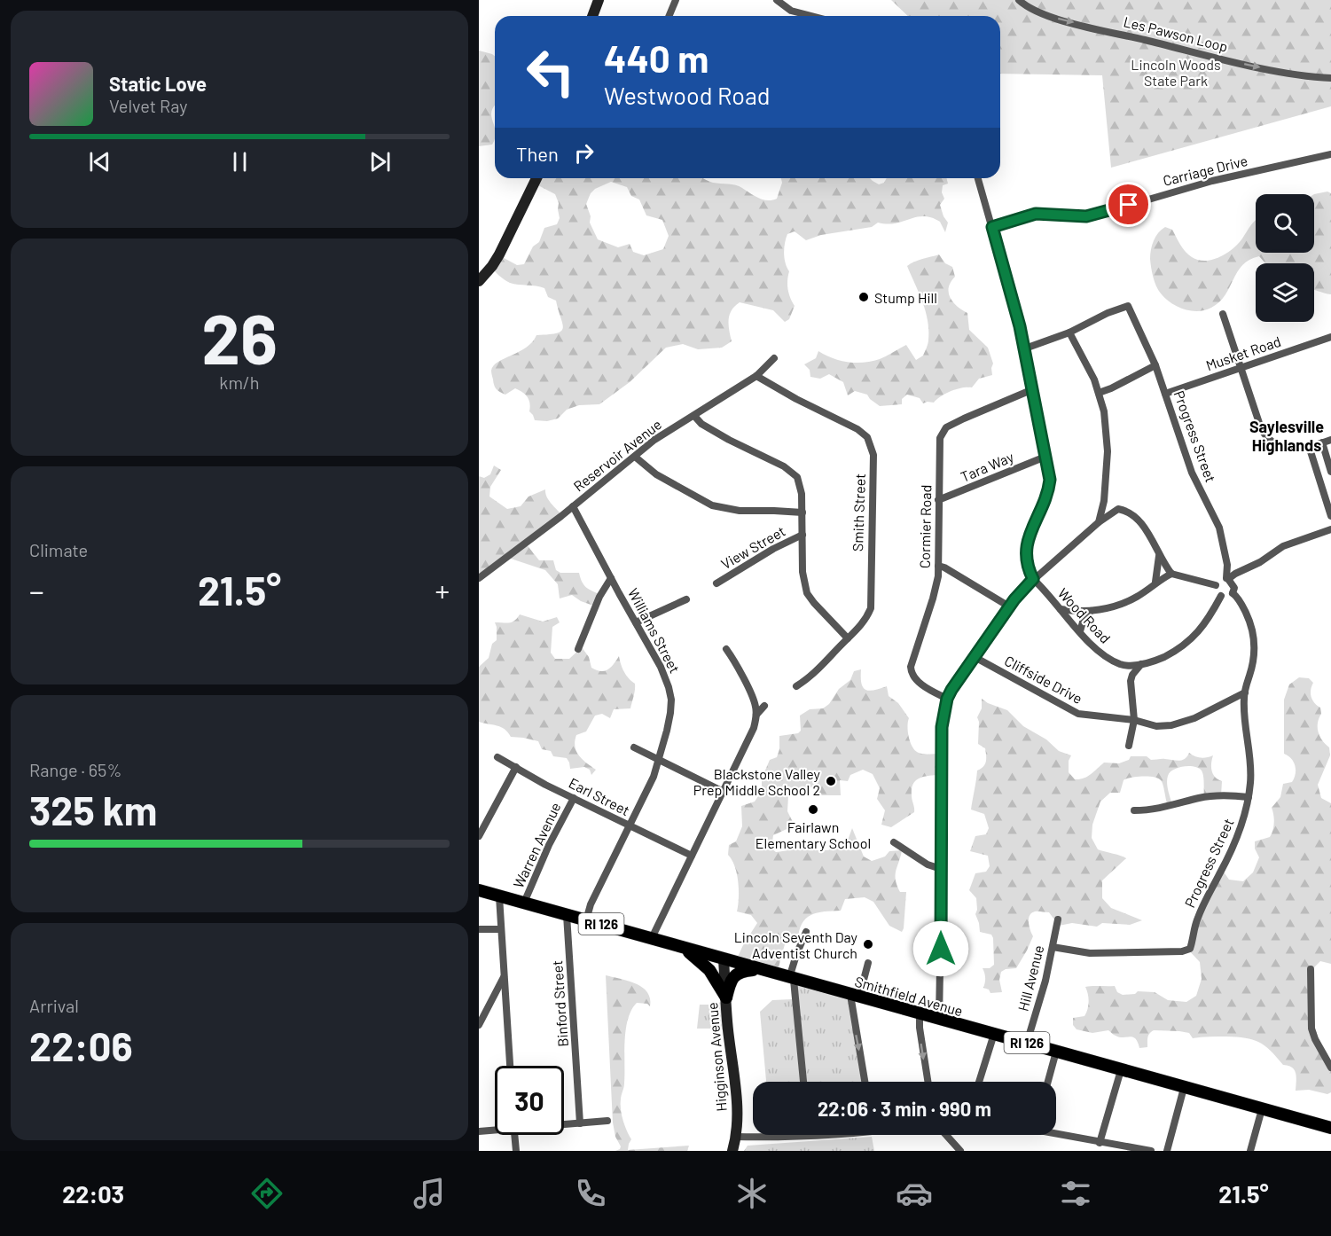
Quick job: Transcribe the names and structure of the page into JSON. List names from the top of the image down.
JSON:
{
  "streets": {
    "main road": ["RI 126", "Smithfield Avenue"],
    "street": [
      "Les Pawson Loop",
      "Carriage Drive",
      "Musket Road",
      "Progress Street",
      "Reservoir Avenue",
      "Tara Way",
      "Smith Street",
      "Cormier Road",
      "View Street",
      "Wood Road",
      "Williams Street",
      "Cliffside Drive",
      "Earl Street",
      "Warren Avenue",
      "Hill Avenue",
      "Binford Street",
      "Higginson Avenue"
    ]
  },
  "crossings": [
    ["Musket Road", "Progress Street"],
    ["Progress Street", "Cliffside Drive"],
    ["Progress Street", "Hill Avenue"],
    ["Reservoir Avenue", "Smith Street"],
    ["Reservoir Avenue", "Williams Street"],
    ["Tara Way", "Cormier Road"],
    ["Wood Road", "Cliffside Drive"],
    ["Williams Street", "Earl Street"],
    ["Williams Street", "Smithfield Avenue"],
    ["Earl Street", "Warren Avenue"],
    ["Warren Avenue", "Smithfield Avenue"],
    ["Hill Avenue", "Smithfield Avenue"],
    ["Smithfield Avenue", "Binford Street"],
    ["Smithfield Avenue", "Higginson Avenue"]
  ],
  "one_way": ["Les Pawson Loop"],
  "districts": ["Saylesville Highlands"],
  "parks": ["Lincoln Woods State Park"],
  "places": [
    "Stump Hill",
    "Blackstone Valley Prep Middle School 2",
    "Fairlawn Elementary School",
    "Lincoln Seventh Day Adventist Church"
  ],
  "page": {
    "turn": ["440 m", "Westwood Road"],
    "song": ["Static Love", "Velvet Ray"],
    "then": "Then",
    "tile": [
      ["26", "km/h"],
      "Climate",
      ["Range · 65%", "325 km"],
      ["Arrival", "22:06"]
    ],
    "heat": ["−", "21.5°", "+"],
    "limit": "30",
    "trip": "22:06 · 3 min · 990 m",
    "tabs": ["22:03", "21.5°"]
  }
}
